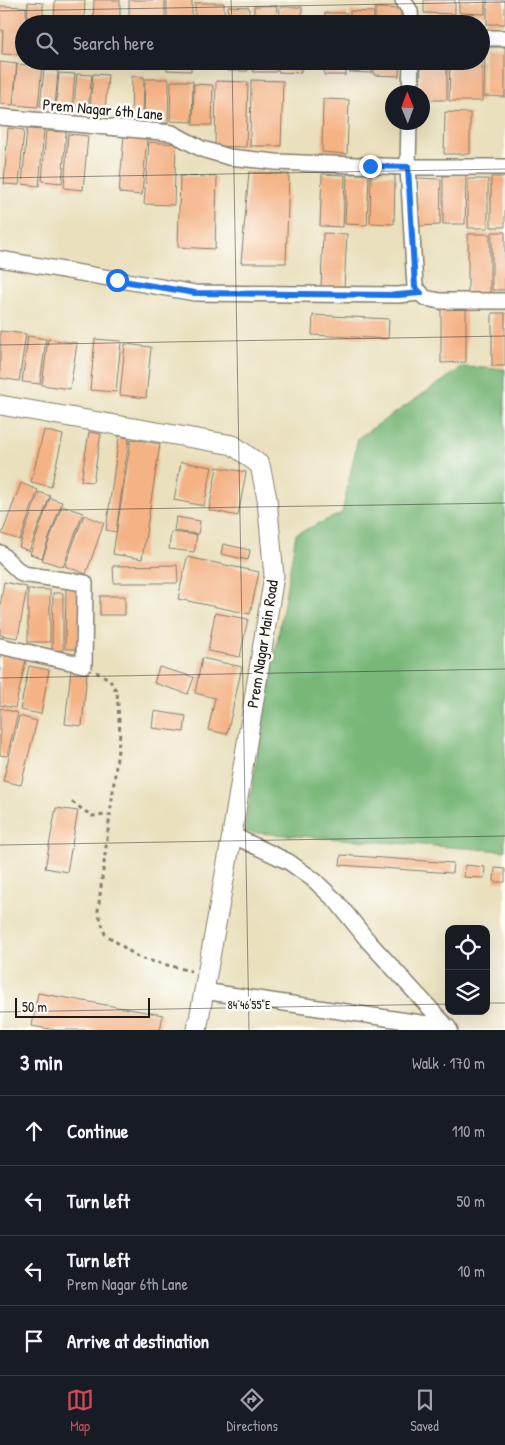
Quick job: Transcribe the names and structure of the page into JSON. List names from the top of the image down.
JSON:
{
  "streets": {
    "street": ["Prem Nagar 6th Lane", "Prem Nagar Main Road"]
  },
  "scale_bar": "50 m",
  "north": "top",
  "page": {
    "search": "Search here",
    "scale": "50 m",
    "heading": ["3 min", "Walk · 170 m"],
    "list": [
      ["Continue", "110 m"],
      ["Turn left", "50 m"],
      ["Turn left", "Prem Nagar 6th Lane", "10 m"],
      "Arrive at destination"
    ],
    "nav": ["Map", "Directions", "Saved"]
  },
  "coordinates": ["84°46'55\"E"]
}
